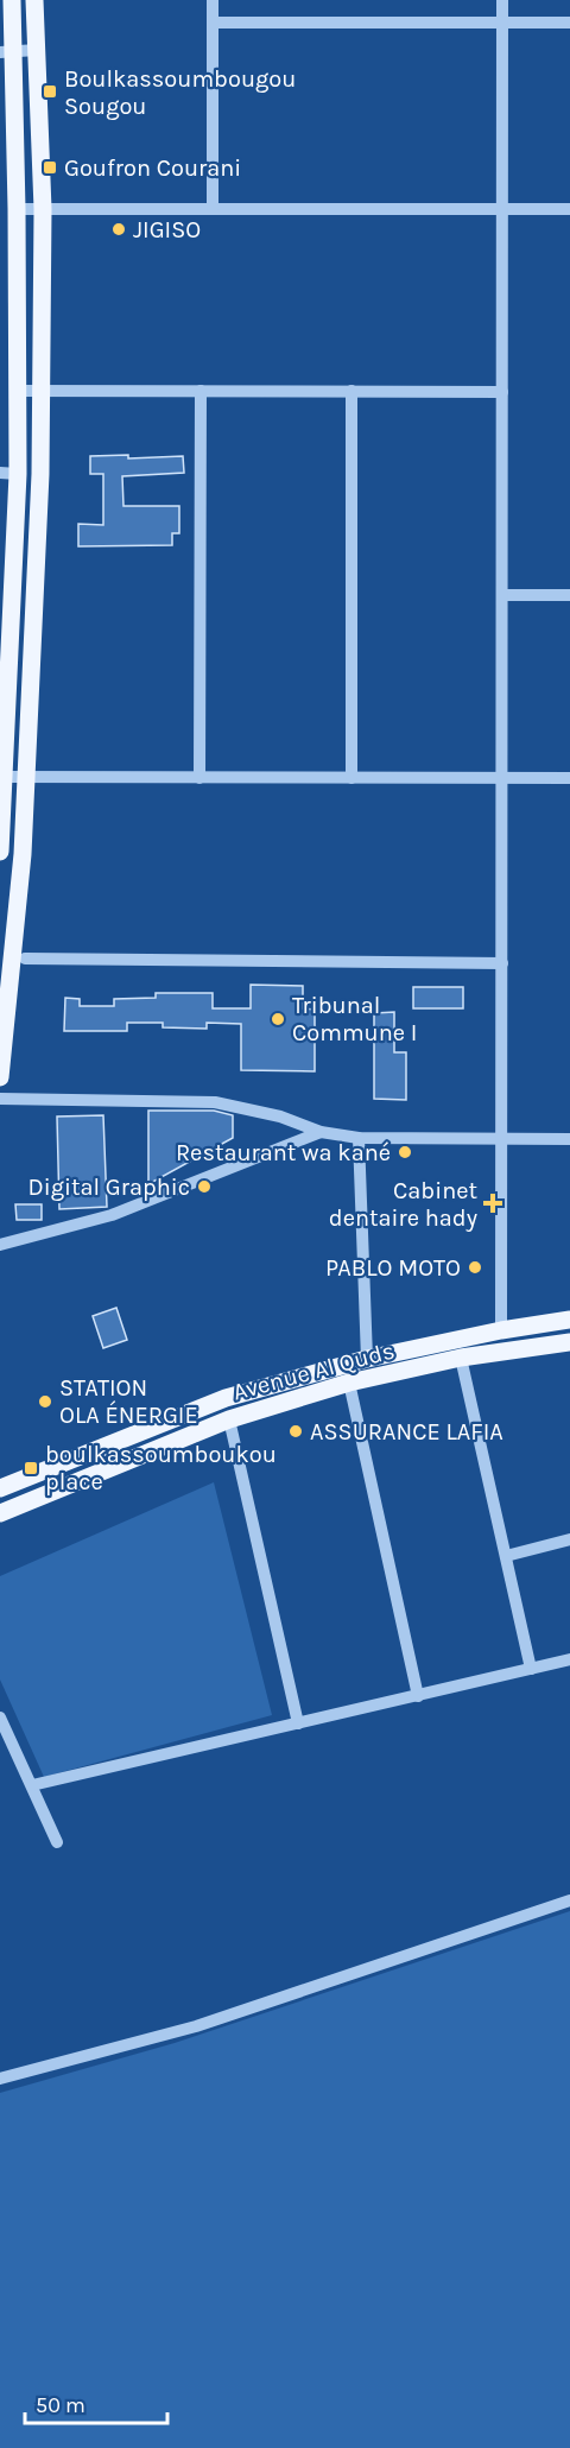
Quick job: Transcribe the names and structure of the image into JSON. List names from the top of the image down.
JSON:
{
  "streets": {
    "main road": ["Avenue Al Quds"]
  },
  "places": {
    "transit": ["Boulkassoumbougou Sougou", "Goufron Courani", "boulkassoumboukou place"],
    "other": [
      "JIGISO",
      "Tribunal Commune I",
      "Restaurant wa kané",
      "Digital Graphic",
      "PABLO MOTO",
      "STATION OLA ÉNERGIE",
      "ASSURANCE LAFIA"
    ],
    "health": ["Cabinet dentaire hady"]
  },
  "scale_bar": "50 m"
}
